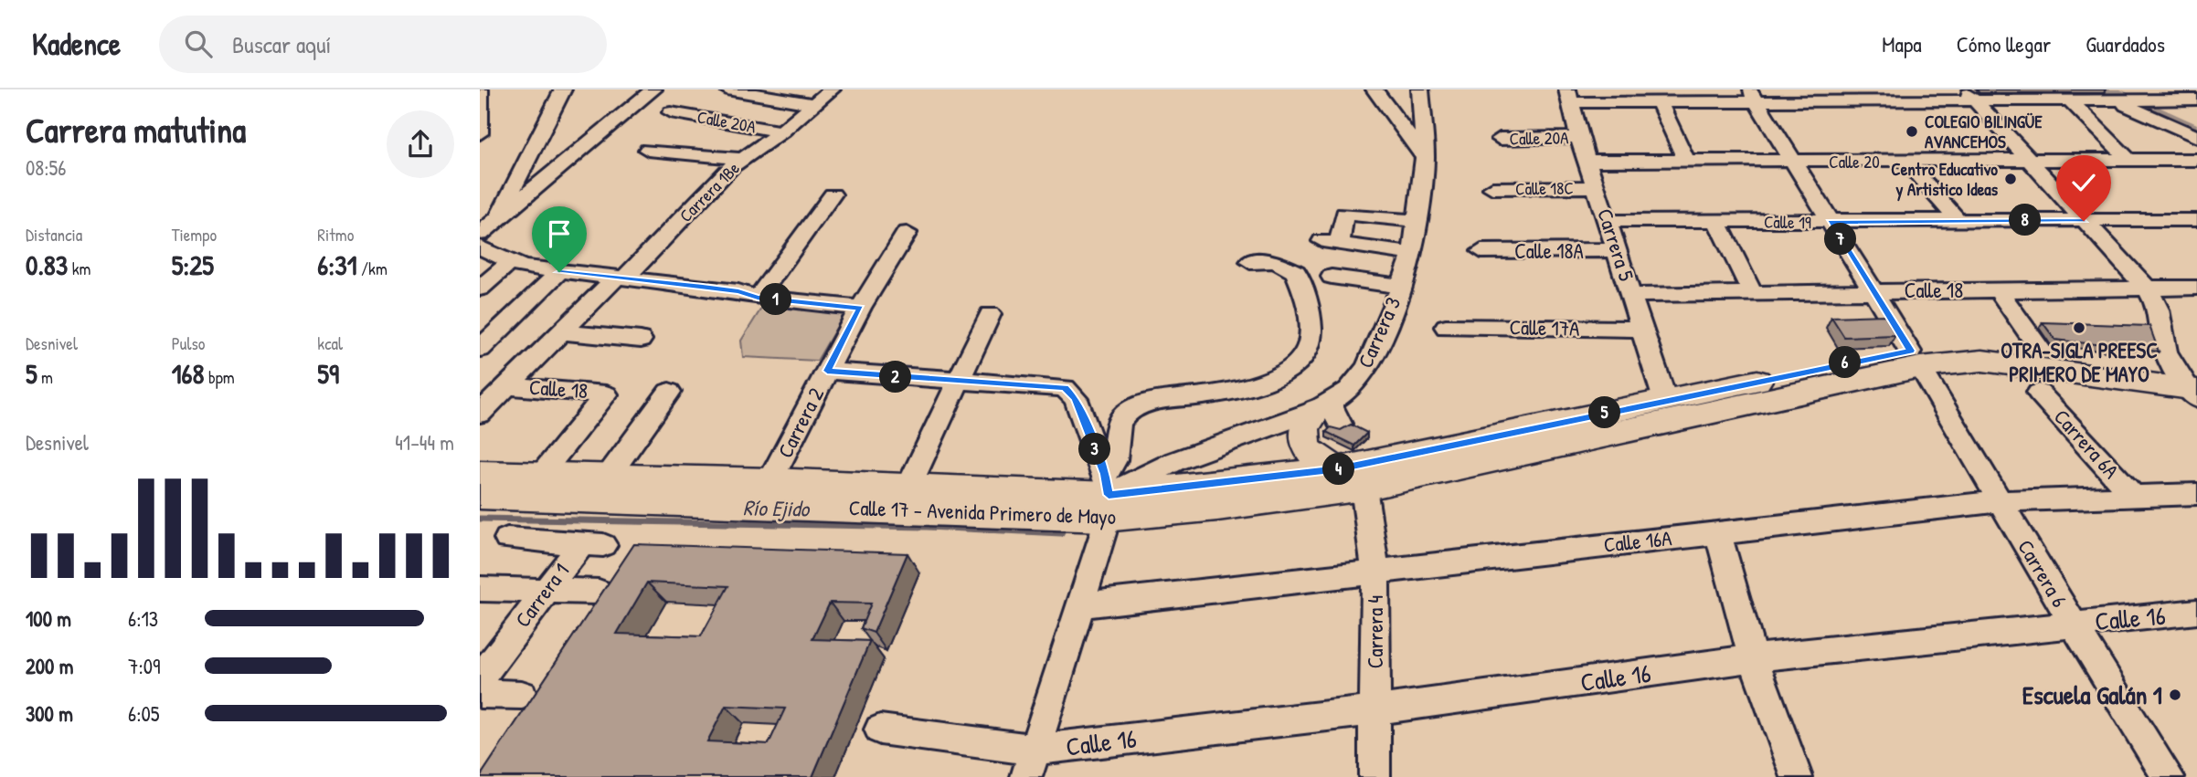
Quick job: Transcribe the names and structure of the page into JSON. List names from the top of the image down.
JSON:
{
  "streets": {
    "main road": ["Calle 17 - Avenida Primero de Mayo"],
    "street": [
      "Calle 20A",
      "Calle 20",
      "Calle 18C",
      "Carrera 1Be",
      "Calle 19",
      "Carrera 5",
      "Calle 18A",
      "Calle 18",
      "Calle 17A",
      "Carrera 3",
      "Carrera 2",
      "Carrera 6A",
      "Calle 16A",
      "Carrera 6",
      "Carrera 1",
      "Calle 16",
      "Carrera 4"
    ]
  },
  "crossings": [
    ["Calle 20A", "Carrera 1Be"],
    ["Calle 20A", "Carrera 5"],
    ["Calle 20", "Carrera 5"],
    ["Calle 20", "Carrera 6"],
    ["Calle 18C", "Carrera 5"],
    ["Carrera 1Be", "Calle 18"],
    ["Calle 19", "Carrera 5"],
    ["Calle 19", "Carrera 6"],
    ["Carrera 5", "Calle 18A"],
    ["Carrera 5", "Calle 18"],
    ["Carrera 5", "Calle 17A"],
    ["Carrera 5", "Calle 17 - Avenida Primero de Mayo"],
    ["Calle 18", "Calle 17 - Avenida Primero de Mayo"],
    ["Calle 18", "Carrera 6"],
    ["Carrera 3", "Calle 17 - Avenida Primero de Mayo"],
    ["Carrera 2", "Calle 17 - Avenida Primero de Mayo"],
    ["Carrera 6A", "Calle 16A"],
    ["Calle 17 - Avenida Primero de Mayo", "Carrera 6"],
    ["Calle 17 - Avenida Primero de Mayo", "Carrera 4"],
    ["Calle 16A", "Carrera 6"],
    ["Calle 16A", "Carrera 4"],
    ["Carrera 6", "Calle 16"],
    ["Calle 16", "Carrera 4"]
  ],
  "water": ["Río Ejido"],
  "places": [
    "COLEGIO BILINGÜE AVANCEMOS",
    "Centro Educativo y Artistico Ideas",
    "OTRA-SIGLA PREESC PRIMERO DE MAYO",
    "Escuela Galán 1"
  ],
  "page": {
    "header": "Kadence",
    "search": "Buscar aquí",
    "nav": ["Mapa", "Cómo llegar", "Guardados"],
    "heading": ["Carrera matutina", "08:56"],
    "stats": [
      ["Distancia", "0.83 km"],
      ["Tiempo", "5:25"],
      ["Ritmo", "6:31 /km"],
      ["Desnivel", "5 m"],
      ["Pulso", "168 bpm"],
      ["kcal", "59"]
    ],
    "pins": [
      "8",
      "7",
      "1",
      "6",
      "2",
      "5",
      "3",
      "4"
    ],
    "chart": ["Desnivel", "41–44 m"],
    "list": [
      {
        "name": "100 m",
        "note": "6:13"
      },
      {
        "name": "200 m",
        "note": "7:09"
      },
      {
        "name": "300 m",
        "note": "6:05"
      }
    ]
  }
}
